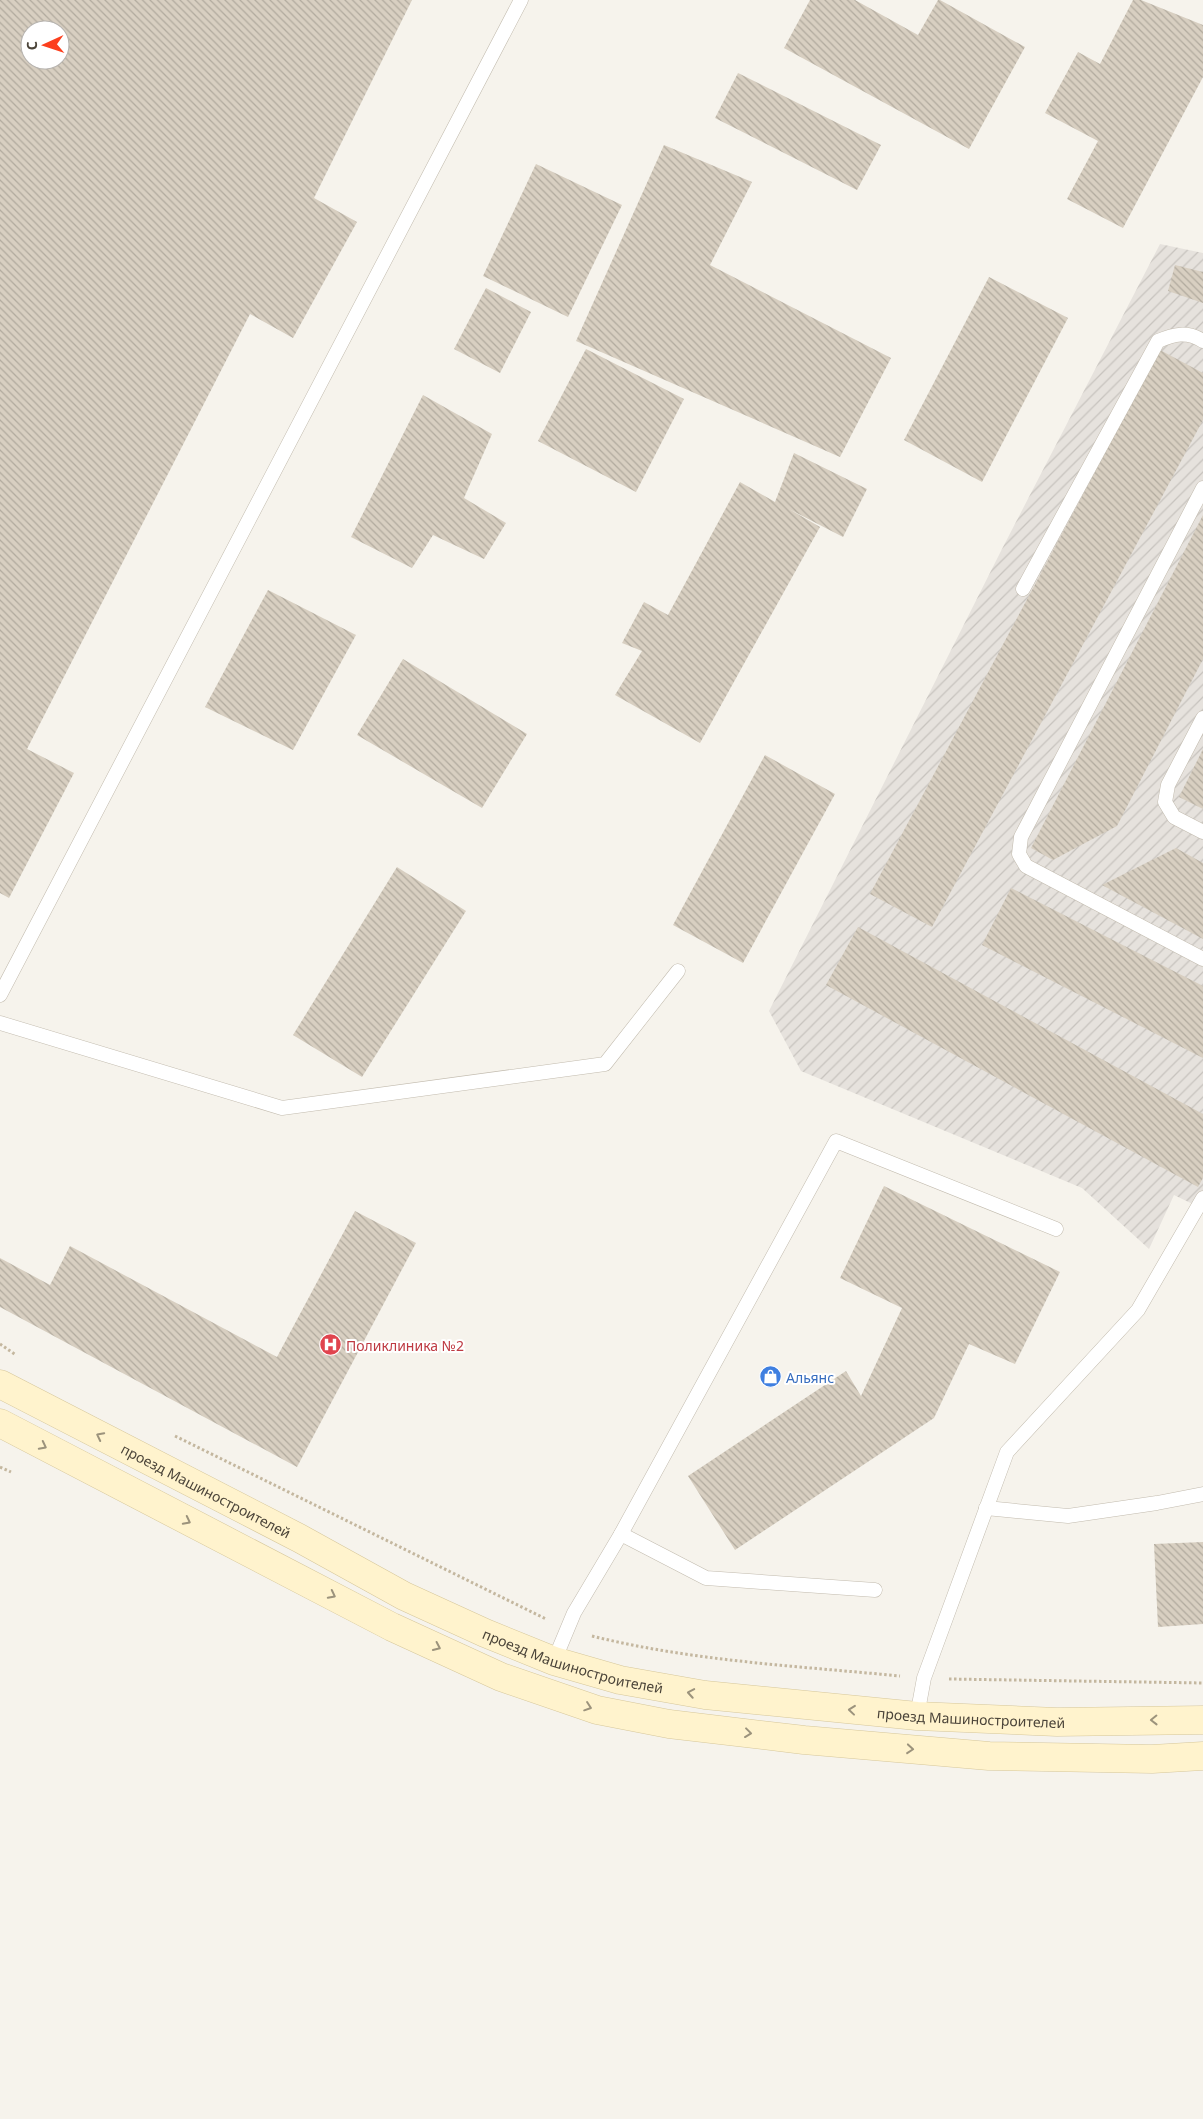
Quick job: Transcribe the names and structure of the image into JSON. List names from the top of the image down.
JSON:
{
  "streets": {
    "main road": ["проезд Машиностроителей"]
  },
  "places": {
    "hospital": ["Поликлиника №2"],
    "shop": ["Альянс"]
  },
  "north": "left"
}
